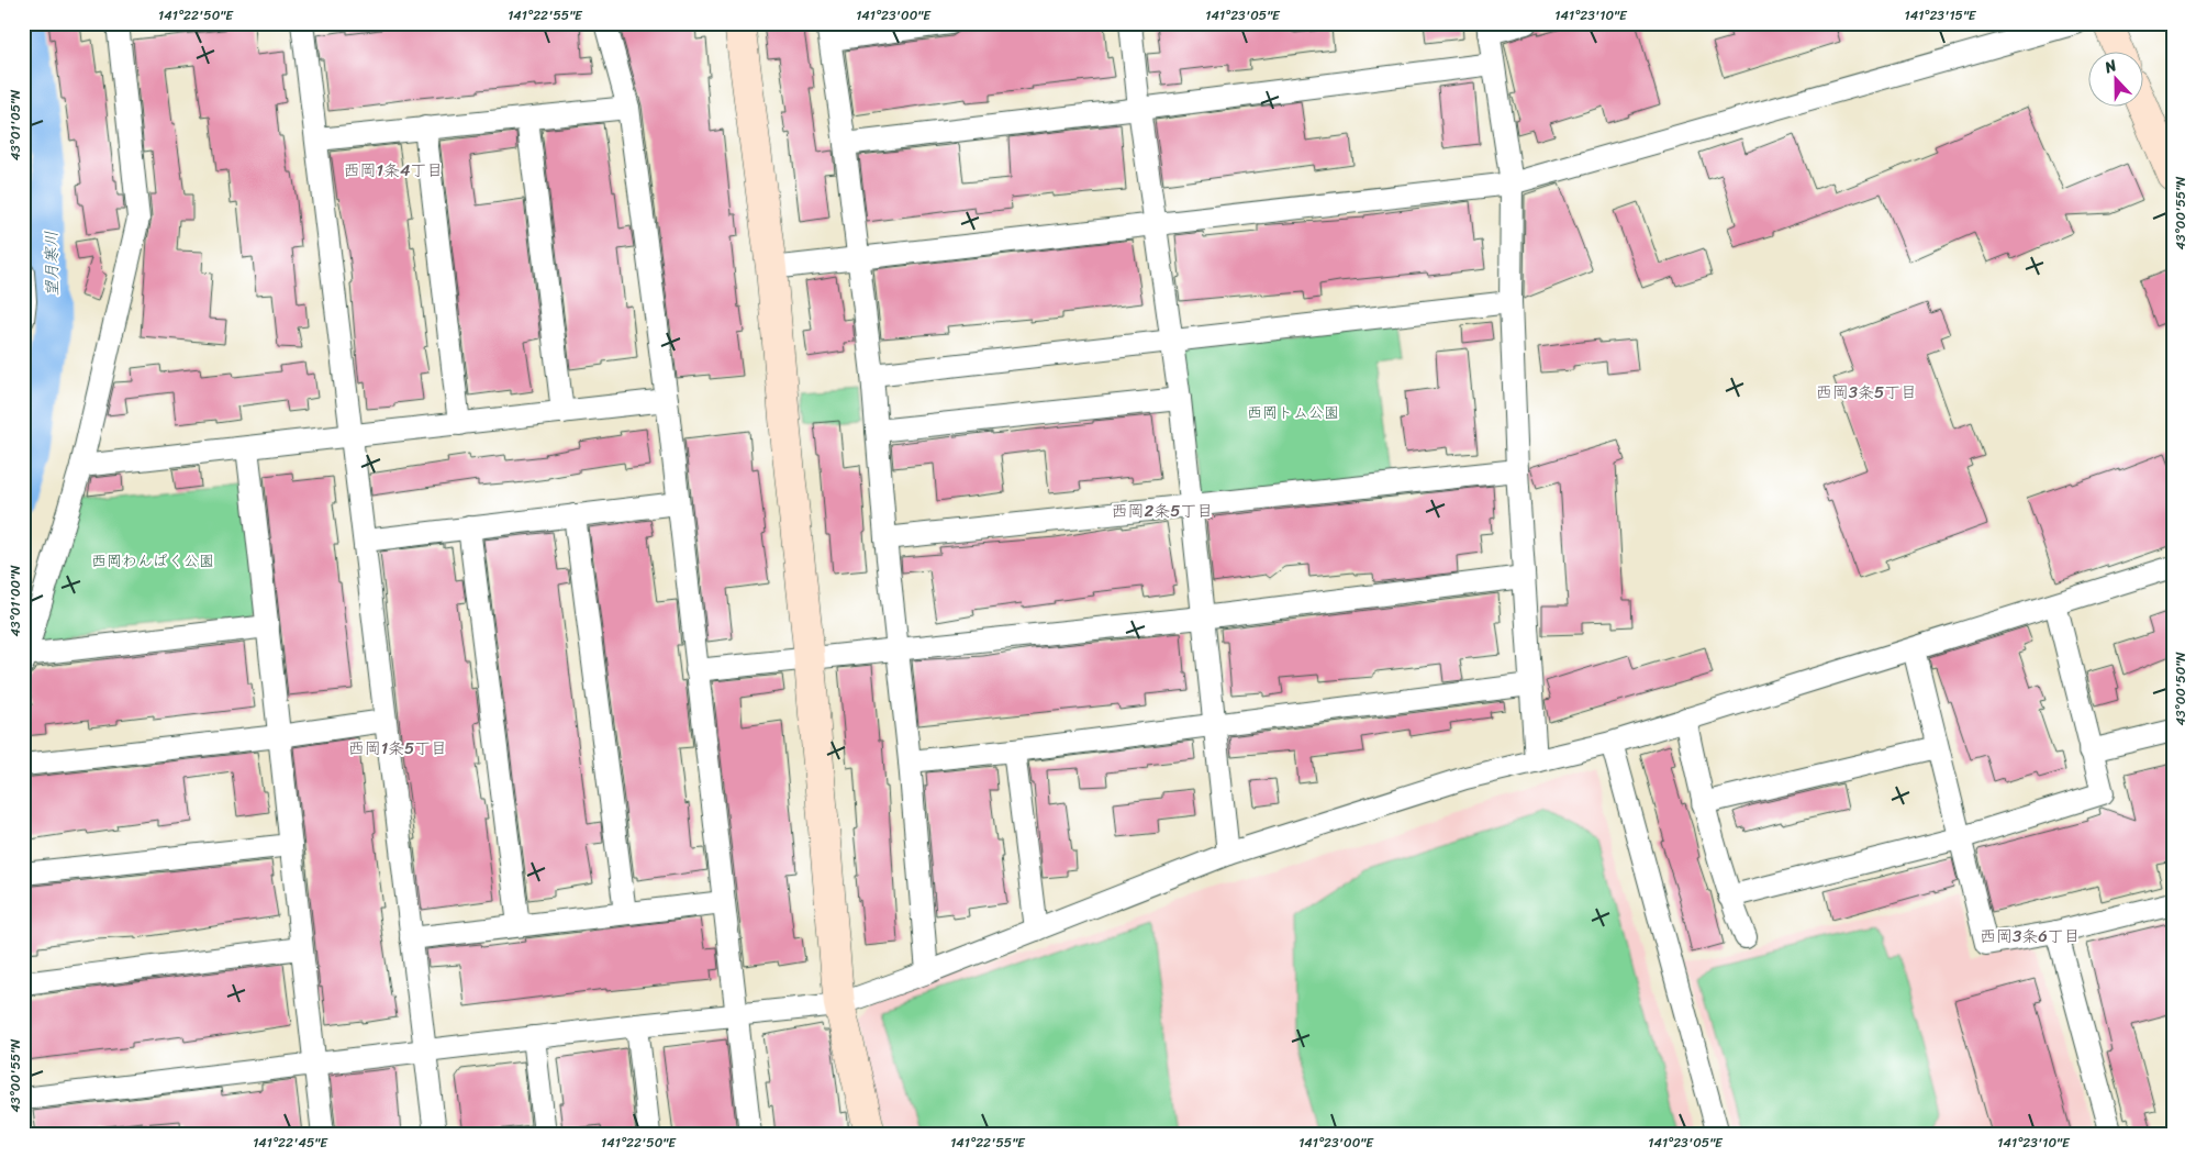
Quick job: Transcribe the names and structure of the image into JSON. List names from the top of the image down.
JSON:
{
  "districts": [
    "西岡1条4丁目",
    "西岡3条5丁目",
    "西岡2条5丁目",
    "西岡1条5丁目",
    "西岡3条6丁目"
  ],
  "water": ["望月寒川"],
  "parks": ["西岡トム公園", "西岡わんぱく公園"],
  "north": "top",
  "coordinates": [
    "141°22'50\"E",
    "141°22'55\"E",
    "141°23'00\"E",
    "141°23'05\"E",
    "141°23'10\"E",
    "141°23'15\"E",
    "43°01'05\"N",
    "43°00'55\"N",
    "43°01'00\"N",
    "43°00'50\"N",
    "141°22'45\"E"
  ]
}
